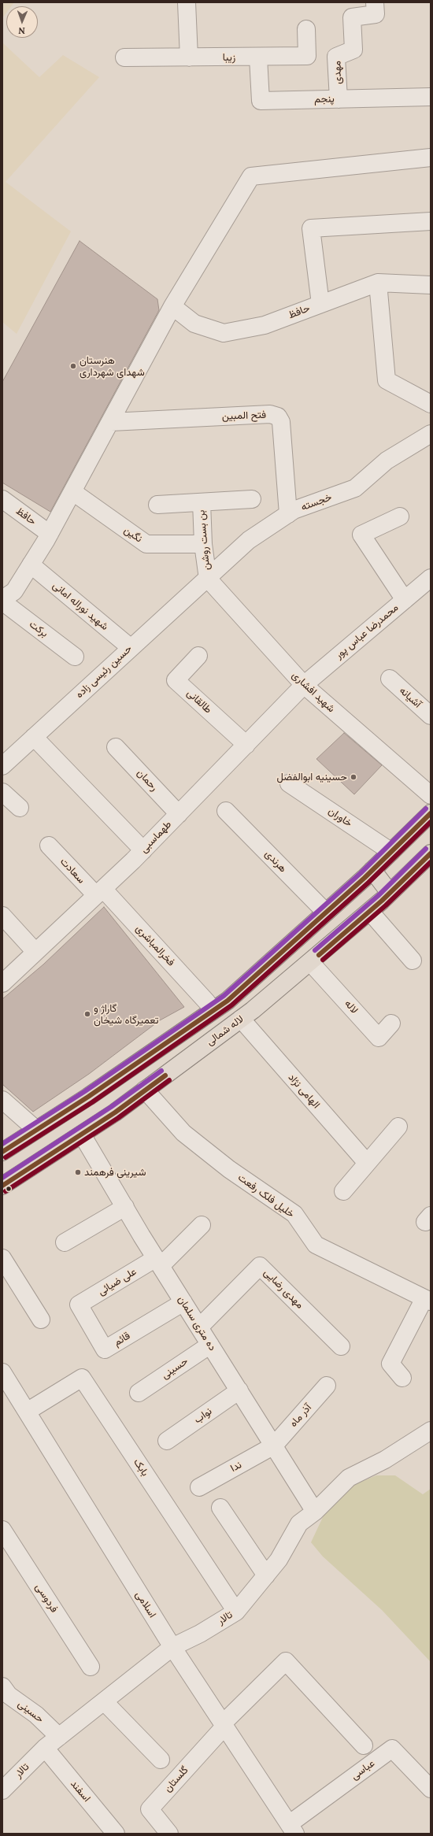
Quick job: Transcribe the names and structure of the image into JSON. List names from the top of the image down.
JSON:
{
  "streets": {
    "main road": ["لاله شمالی"],
    "street": [
      "زیبا",
      "مهدی",
      "پنجم",
      "حافظ",
      "فتح المبین",
      "خجسته",
      "نگین",
      "بن بست روشن",
      "شهید نوراله امانی",
      "برکت",
      "محمدرضا عباس پور",
      "حسین رئیسی زاده",
      "شهید افشاری",
      "آشیانه",
      "طالقانی",
      "رحمان",
      "خاوران",
      "طهماسبی",
      "هرندی",
      "سعادت",
      "فخرالمباشری",
      "لاله",
      "الهامی نژاد",
      "خلیل فلک رفعت",
      "علی ضیائی",
      "مهدی رضایی",
      "ده متری سلمان",
      "قائم",
      "حسینی",
      "نواب",
      "آذر ماه",
      "ندا",
      "بابک",
      "فردوسی",
      "اسلامی",
      "تالار",
      "عباسی",
      "گلستان",
      "اسفند"
    ]
  },
  "crossings": [
    ["زیبا", "پنجم"],
    ["مهدی", "پنجم"],
    ["فتح المبین", "خجسته"],
    ["خجسته", "بن بست روشن"],
    ["خجسته", "حسین رئیسی زاده"],
    ["خجسته", "شهید افشاری"],
    ["نگین", "بن بست روشن"],
    ["بن بست روشن", "حسین رئیسی زاده"],
    ["بن بست روشن", "شهید افشاری"],
    ["شهید نوراله امانی", "حسین رئیسی زاده"],
    ["محمدرضا عباس پور", "شهید افشاری"],
    ["محمدرضا عباس پور", "طهماسبی"],
    ["حسین رئیسی زاده", "شهید افشاری"],
    ["شهید افشاری", "طهماسبی"],
    ["طالقانی", "طهماسبی"],
    ["رحمان", "طهماسبی"],
    ["طهماسبی", "سعادت"],
    ["طهماسبی", "فخرالمباشری"],
    ["سعادت", "فخرالمباشری"],
    ["لاله", "لاله شمالی"],
    ["لاله شمالی", "الهامی نژاد"],
    ["لاله شمالی", "خلیل فلک رفعت"],
    ["لاله شمالی", "ده متری سلمان"],
    ["علی ضیائی", "ده متری سلمان"],
    ["علی ضیائی", "قائم"],
    ["مهدی رضایی", "ده متری سلمان"],
    ["ده متری سلمان", "قائم"],
    ["ده متری سلمان", "حسینی"],
    ["ده متری سلمان", "نواب"],
    ["ده متری سلمان", "آذر ماه"],
    ["ده متری سلمان", "ندا"],
    ["ده متری سلمان", "تالار"],
    ["حسینی", "تالار"],
    ["آذر ماه", "ندا"],
    ["بابک", "اسلامی"],
    ["بابک", "تالار"],
    ["اسلامی", "تالار"],
    ["اسلامی", "عباسی"],
    ["اسلامی", "گلستان"],
    ["تالار", "اسفند"]
  ],
  "places": [
    "هنرستان شهدای شهرداری",
    "حسینیه ابوالفضل",
    "گاراژ و تعمیرگاه شیخان",
    "شیرینی فرهمند"
  ],
  "north": "bottom"
}
